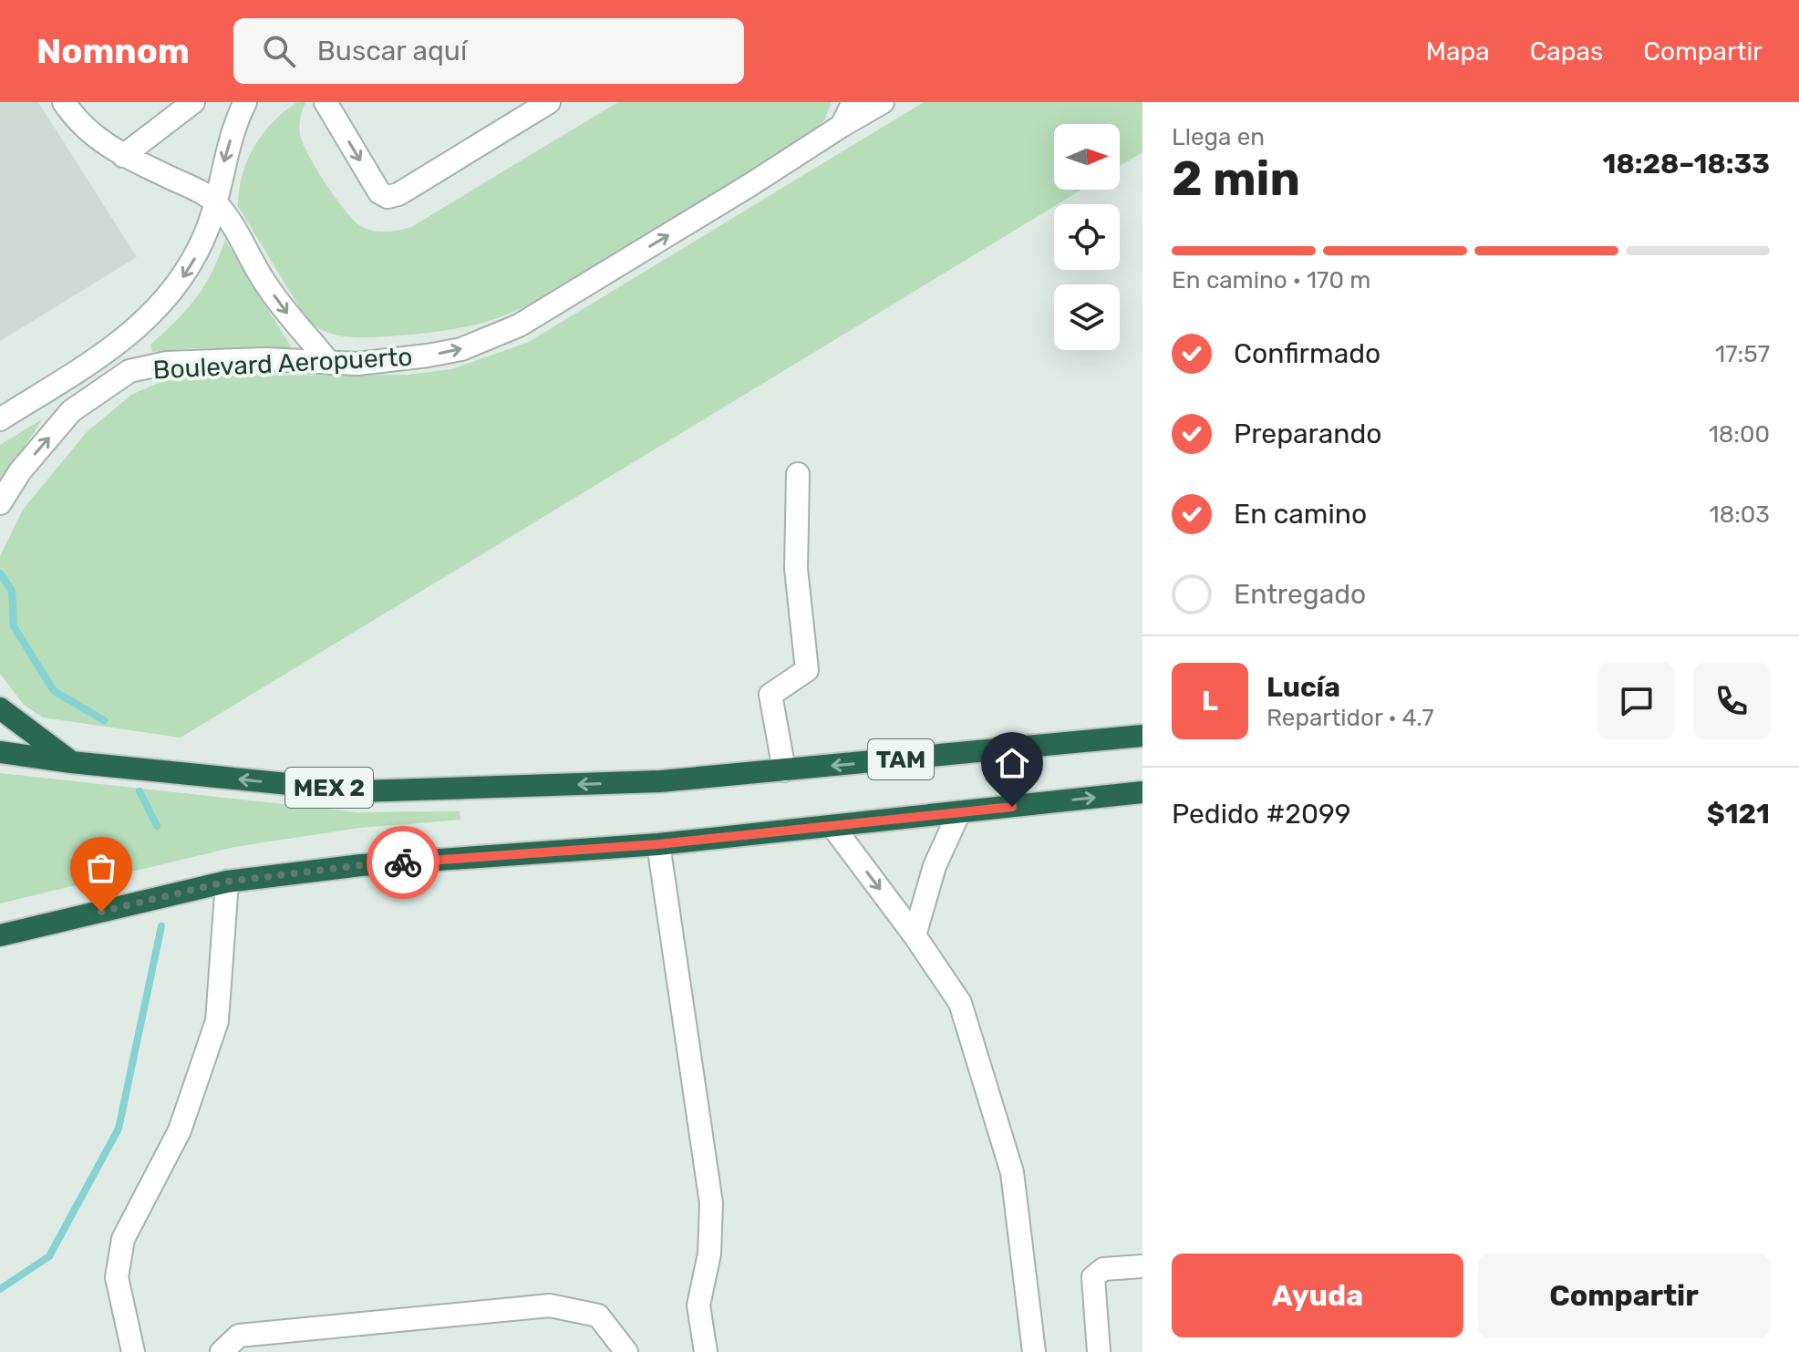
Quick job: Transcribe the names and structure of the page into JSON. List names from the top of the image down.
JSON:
{
  "streets": {
    "highway": ["TAM", "MEX 2"],
    "street": ["Boulevard Aeropuerto"]
  },
  "crossings": [
    ["TAM", "MEX 2"]
  ],
  "north": "right",
  "page": {
    "header": "Nomnom",
    "search": "Buscar aquí",
    "nav": ["Mapa", "Capas", "Compartir"],
    "heading": ["2 min", "Llega en", "18:28–18:33"],
    "panel": [
      "Lucía",
      "Repartidor · 4.7",
      "Pedido #2099",
      "$121"
    ],
    "bar": "En camino · 170 m",
    "list": [
      ["Confirmado", "17:57"],
      ["Preparando", "18:00"],
      ["En camino", "18:03"],
      "Entregado"
    ],
    "round": "L",
    "buttons": ["Ayuda", "Compartir"]
  }
}
